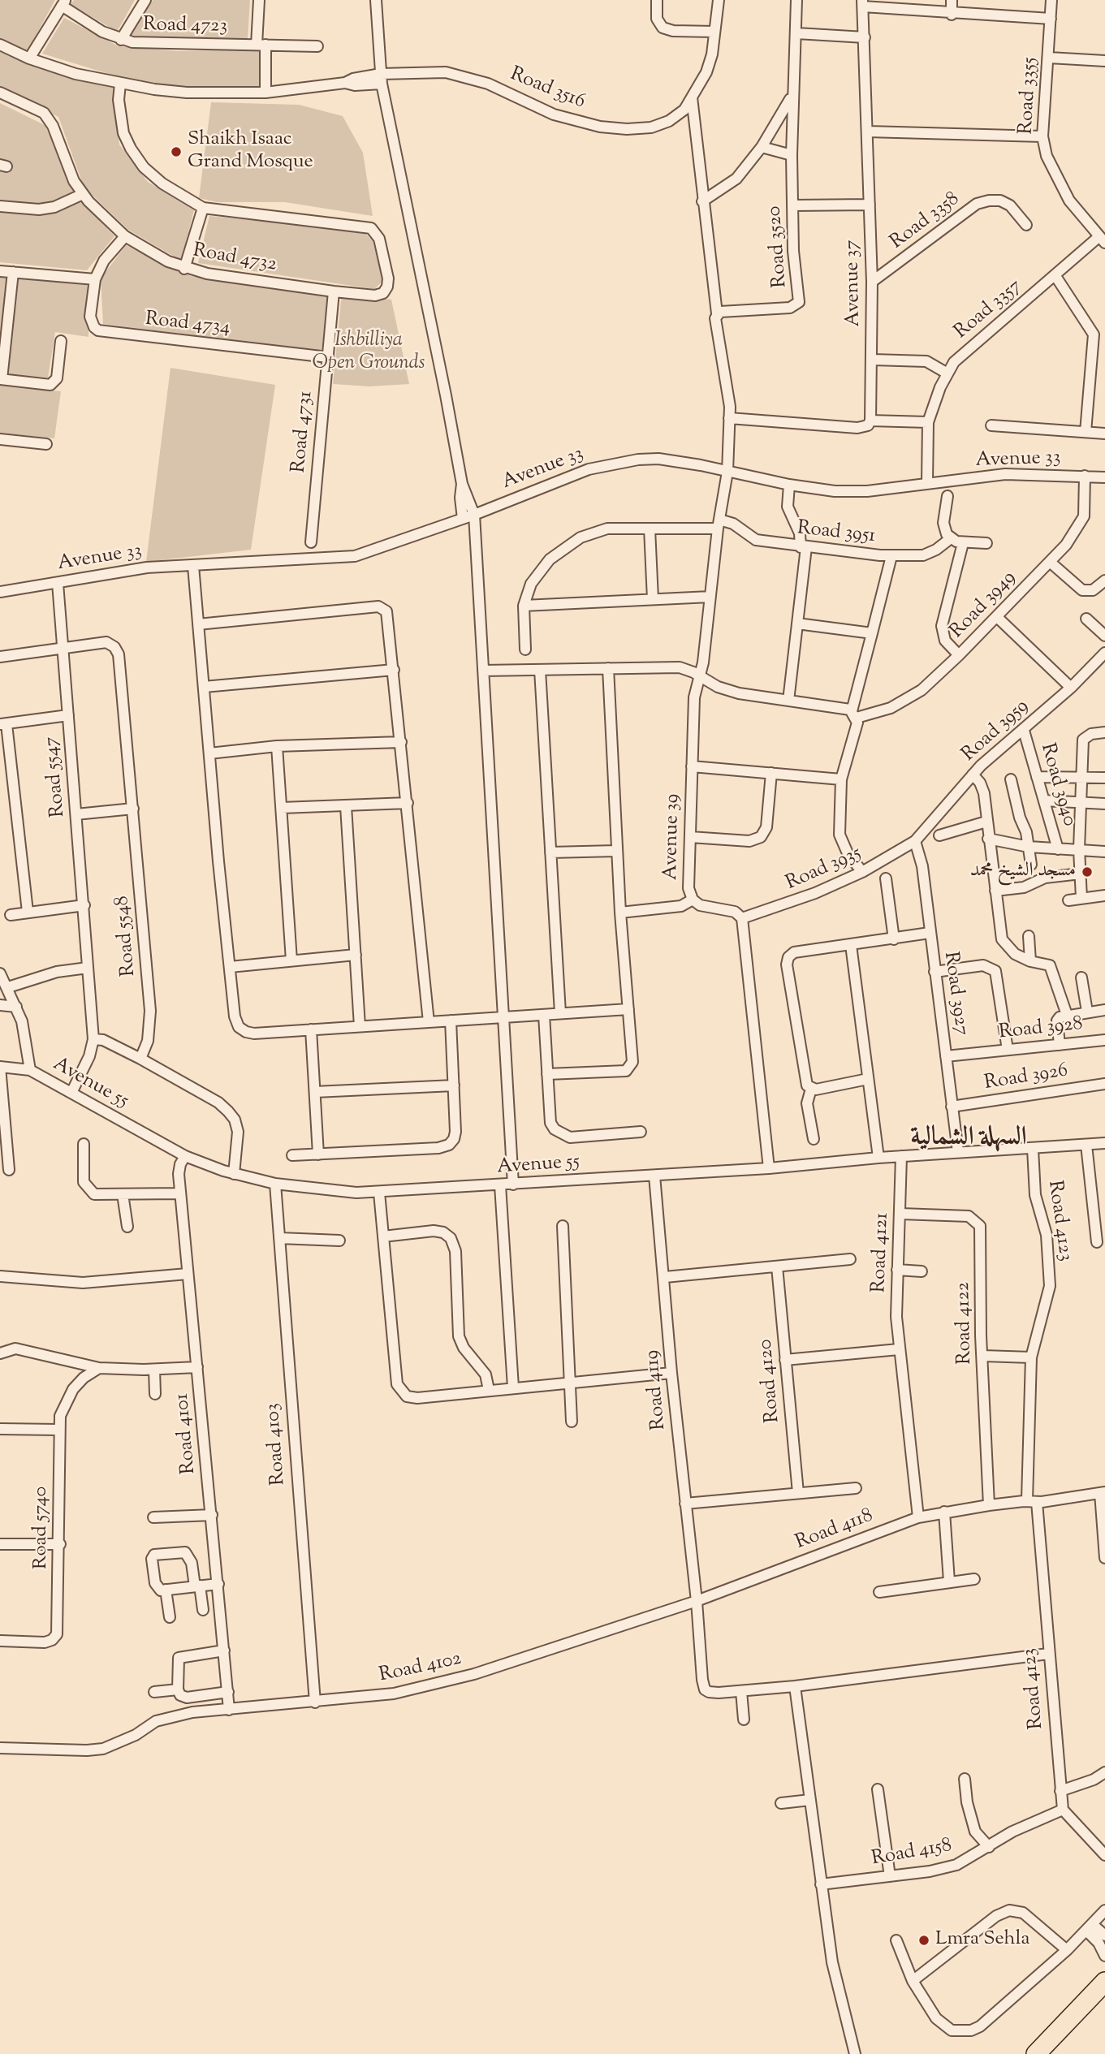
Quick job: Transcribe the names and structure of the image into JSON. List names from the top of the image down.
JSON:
{
  "streets": {
    "street": [
      "Road 4723",
      "Road 3516",
      "Road 3355",
      "Road 3358",
      "Road 3520",
      "Road 4732",
      "Avenue 37",
      "Road 3357",
      "Road 4734",
      "Road 4731",
      "Avenue 33",
      "Road 3951",
      "Road 3949",
      "Road 3959",
      "Road 5547",
      "Road 3940",
      "Avenue 39",
      "Road 3935",
      "Road 5548",
      "Road 3927",
      "Road 3928",
      "Road 3926",
      "Avenue 55",
      "Road 4123",
      "Road 4121",
      "Road 4122",
      "Road 4120",
      "Road 4119",
      "Road 4101",
      "Road 4103",
      "Road 5740",
      "Road 4118",
      "Road 4102",
      "Road 4158"
    ]
  },
  "crossings": [
    ["Road 3355", "Road 3357"],
    ["Road 3358", "Avenue 37"],
    ["Road 4732", "Road 4734"],
    ["Road 4732", "Road 4731"],
    ["Road 3357", "Avenue 33"],
    ["Road 4734", "Road 4731"],
    ["Avenue 33", "Road 3949"],
    ["Avenue 33", "Road 5547"],
    ["Avenue 33", "Avenue 39"],
    ["Road 3951", "Avenue 39"],
    ["Road 3949", "Avenue 39"],
    ["Road 3959", "Road 3940"],
    ["Road 3959", "Road 3935"],
    ["Road 3959", "Road 3927"],
    ["Road 5547", "Road 5548"],
    ["Road 5547", "Avenue 55"],
    ["Avenue 39", "Road 3935"],
    ["Road 3935", "Road 3927"],
    ["Road 3927", "Road 3928"],
    ["Road 3927", "Road 3926"],
    ["Road 3927", "Avenue 55"],
    ["Avenue 55", "Road 4123"],
    ["Avenue 55", "Road 4121"],
    ["Avenue 55", "Road 4119"],
    ["Avenue 55", "Road 4101"],
    ["Avenue 55", "Road 4103"],
    ["Road 4123", "Road 4158"],
    ["Road 4121", "Road 4122"],
    ["Road 4121", "Road 4118"],
    ["Road 4122", "Road 4118"],
    ["Road 4119", "Road 4118"],
    ["Road 4119", "Road 4102"],
    ["Road 4101", "Road 4102"],
    ["Road 4103", "Road 4102"],
    ["Road 4118", "Road 4102"]
  ],
  "districts": ["السهلة الشمالية"],
  "parks": ["Ishbilliya Open Grounds"],
  "places": ["Shaikh Isaac Grand Mosque", "مسجد الشيخ محمد", "Lmra Sehla"]
}
